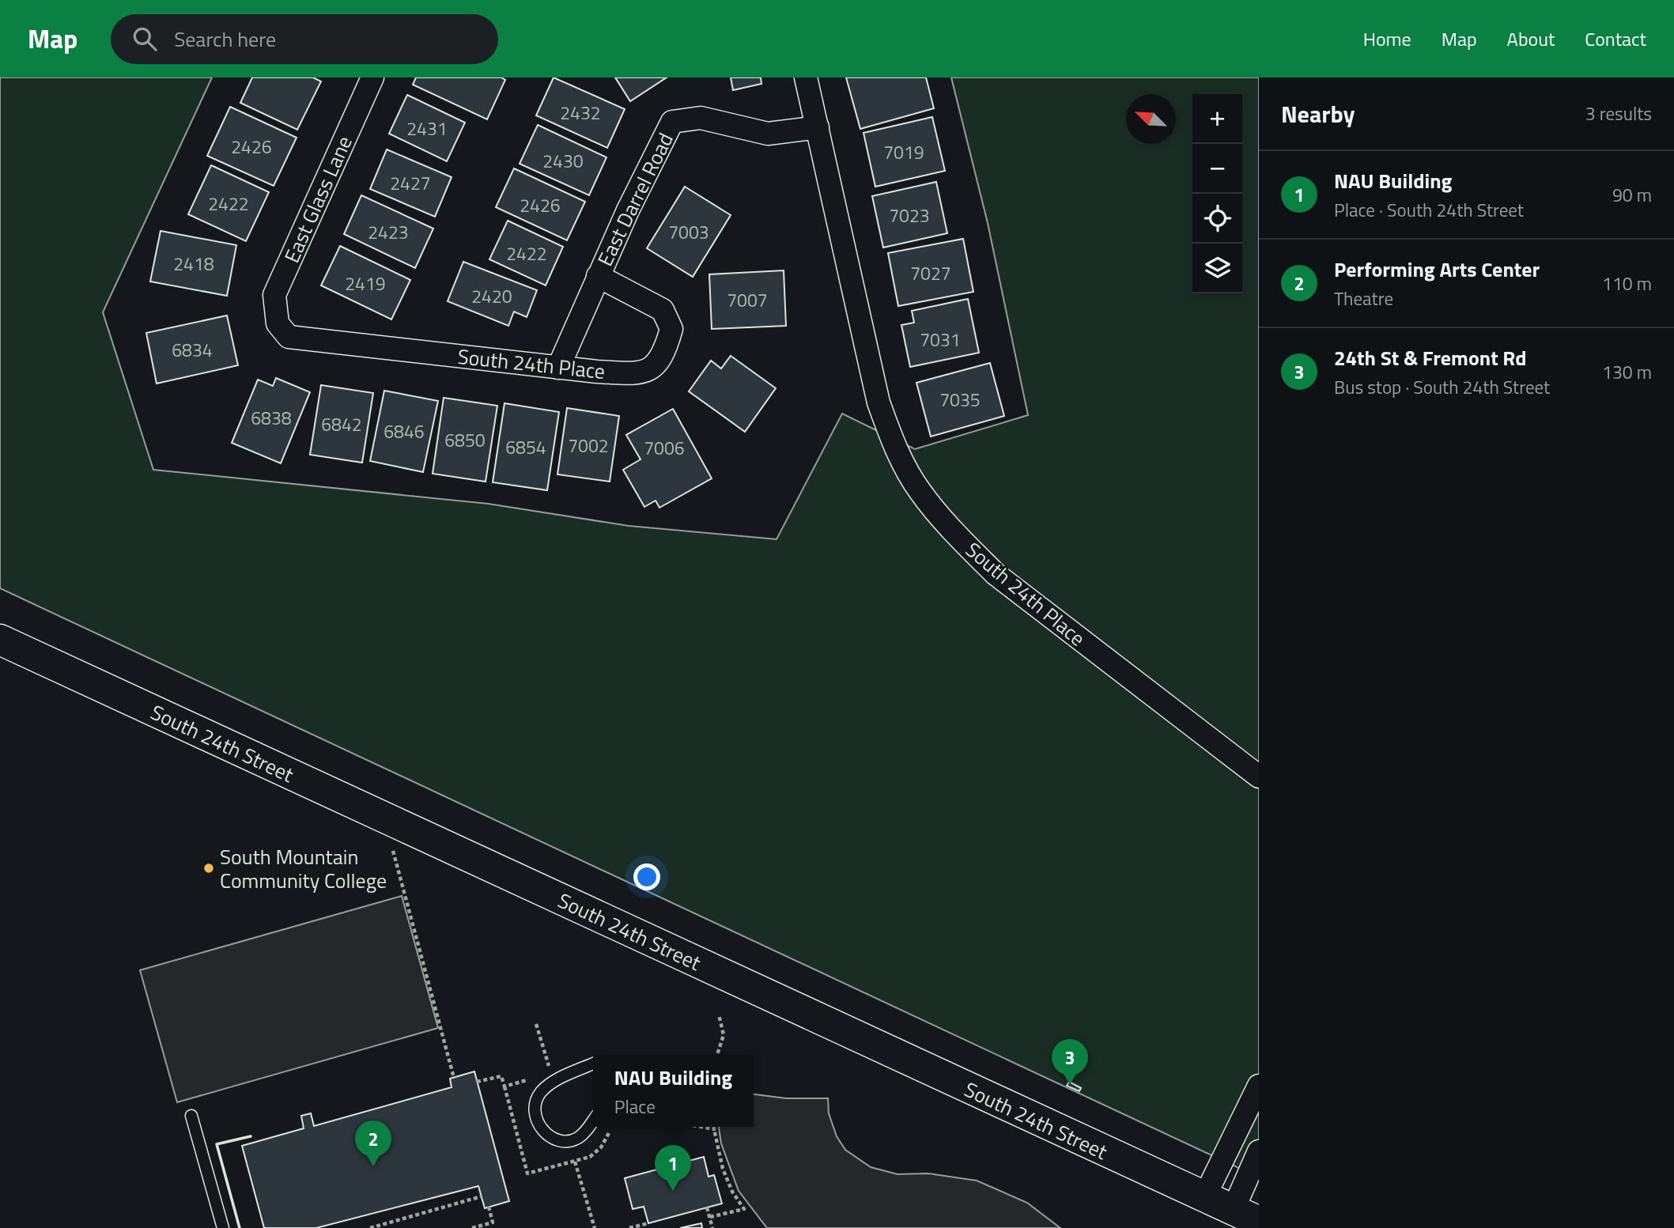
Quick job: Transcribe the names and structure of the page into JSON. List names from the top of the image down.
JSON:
{
  "streets": {
    "main road": ["South 24th Street"],
    "street": ["East Glass Lane", "East Darrel Road", "South 24th Place"]
  },
  "crossings": [
    ["East Glass Lane", "South 24th Place"],
    ["East Darrel Road", "South 24th Place"]
  ],
  "places": ["South Mountain Community College"],
  "house_numbers": [
    "2432",
    "2431",
    "2426",
    "7019",
    "2430",
    "2427",
    "2422",
    "2426",
    "7023",
    "2423",
    "7003",
    "2422",
    "2418",
    "7027",
    "2419",
    "2420",
    "7007",
    "7031",
    "6834",
    "7035",
    "6838",
    "6842",
    "6846",
    "6850",
    "7002",
    "6854",
    "7006"
  ],
  "north": "top left",
  "page": {
    "header": "Map",
    "search": "Search here",
    "nav": [
      "Home",
      "Map",
      "About",
      "Contact"
    ],
    "heading": ["Nearby", "3 results"],
    "map_buttons": ["+", "−"],
    "list": [
      {
        "mark": "1",
        "name": "NAU Building",
        "note": "Place · South 24th Street",
        "value": "90 m"
      },
      {
        "mark": "2",
        "name": "Performing Arts Center",
        "note": "Theatre",
        "value": "110 m"
      },
      {
        "mark": "3",
        "name": "24th St & Fremont Rd",
        "note": "Bus stop · South 24th Street",
        "value": "130 m"
      }
    ],
    "pins": ["3", "2", "1"],
    "popup": ["NAU Building", "Place"]
  }
}
